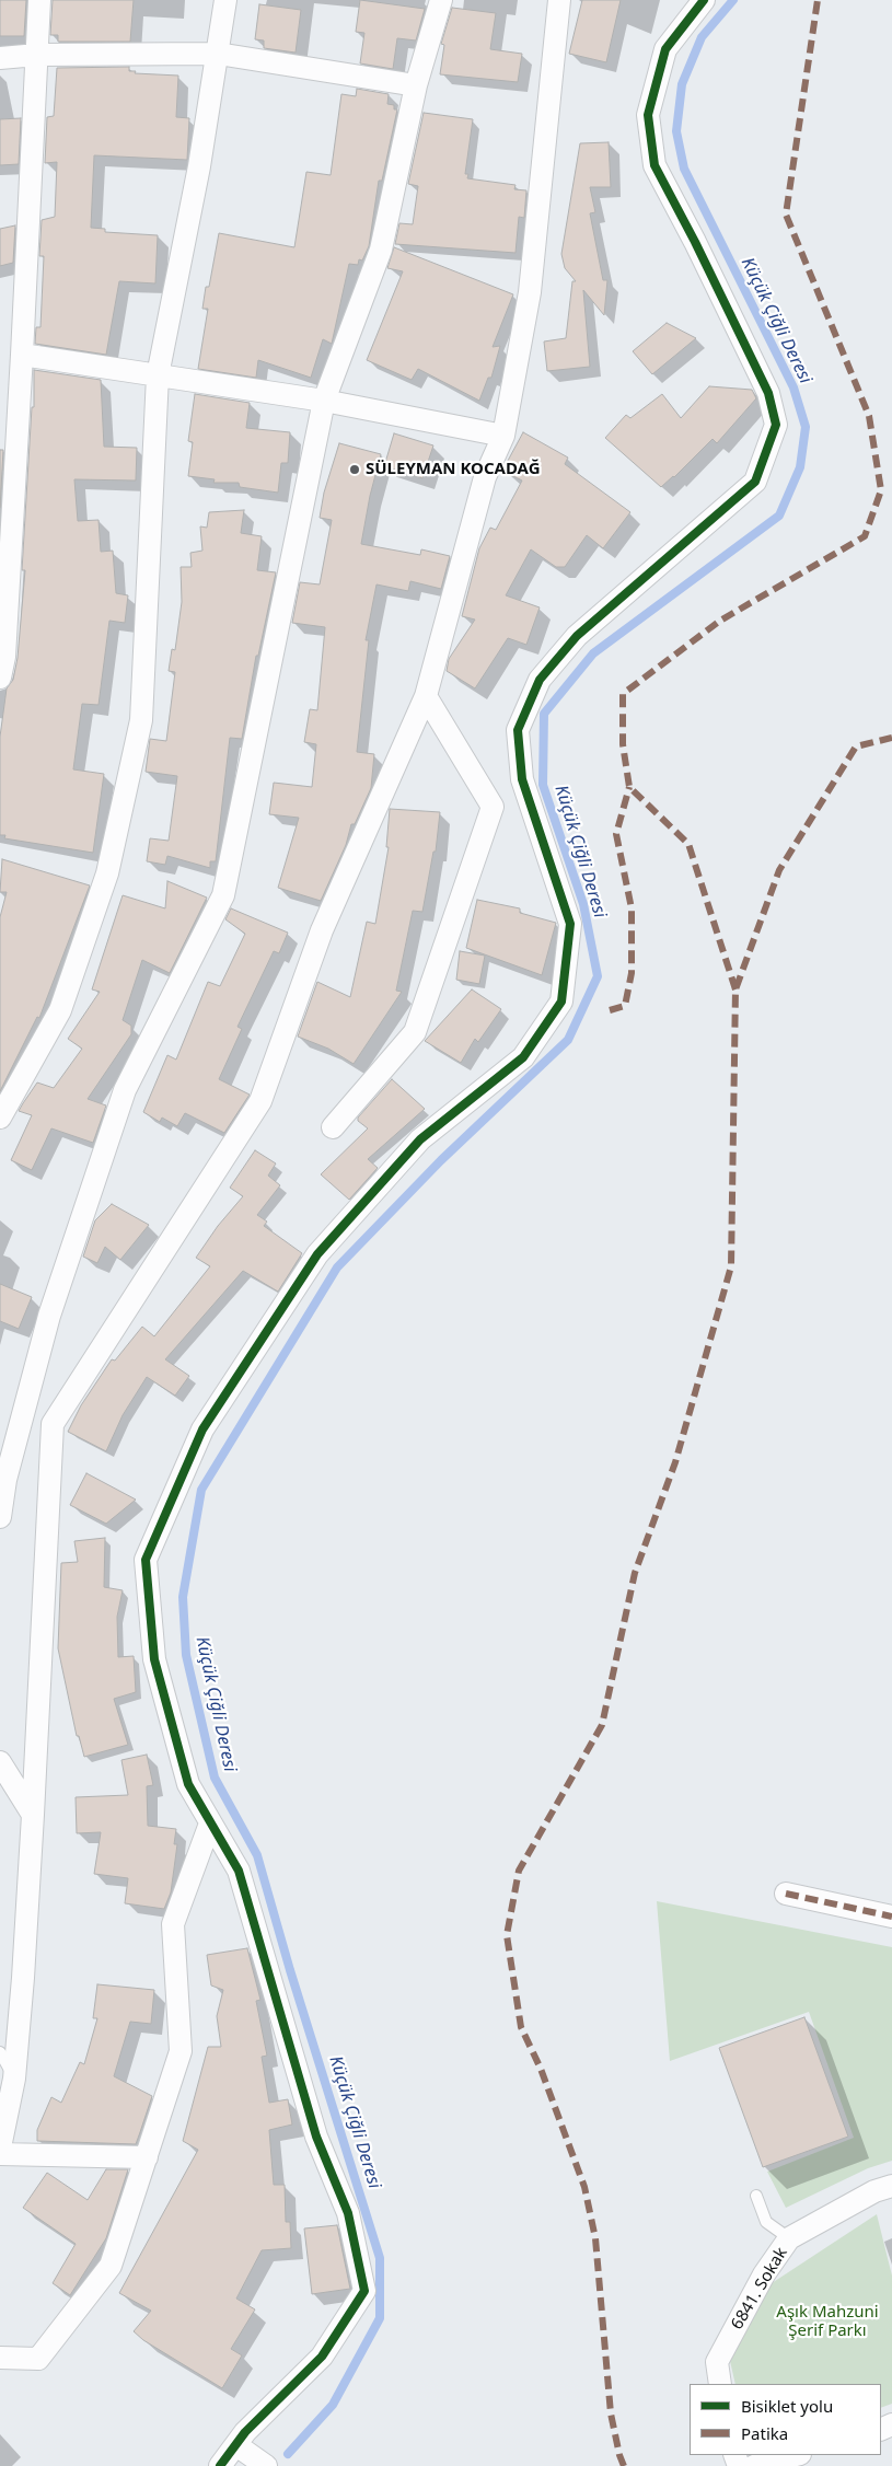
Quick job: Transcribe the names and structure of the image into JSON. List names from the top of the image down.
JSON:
{
  "streets": {
    "street": ["6841. Sokak"]
  },
  "water": ["Küçük Çiğli Deresi"],
  "parks": ["Aşık Mahzuni Şerif Parkı"],
  "places": ["SÜLEYMAN KOCADAĞ"],
  "legend": ["Bisiklet yolu", "Patika"]
}
